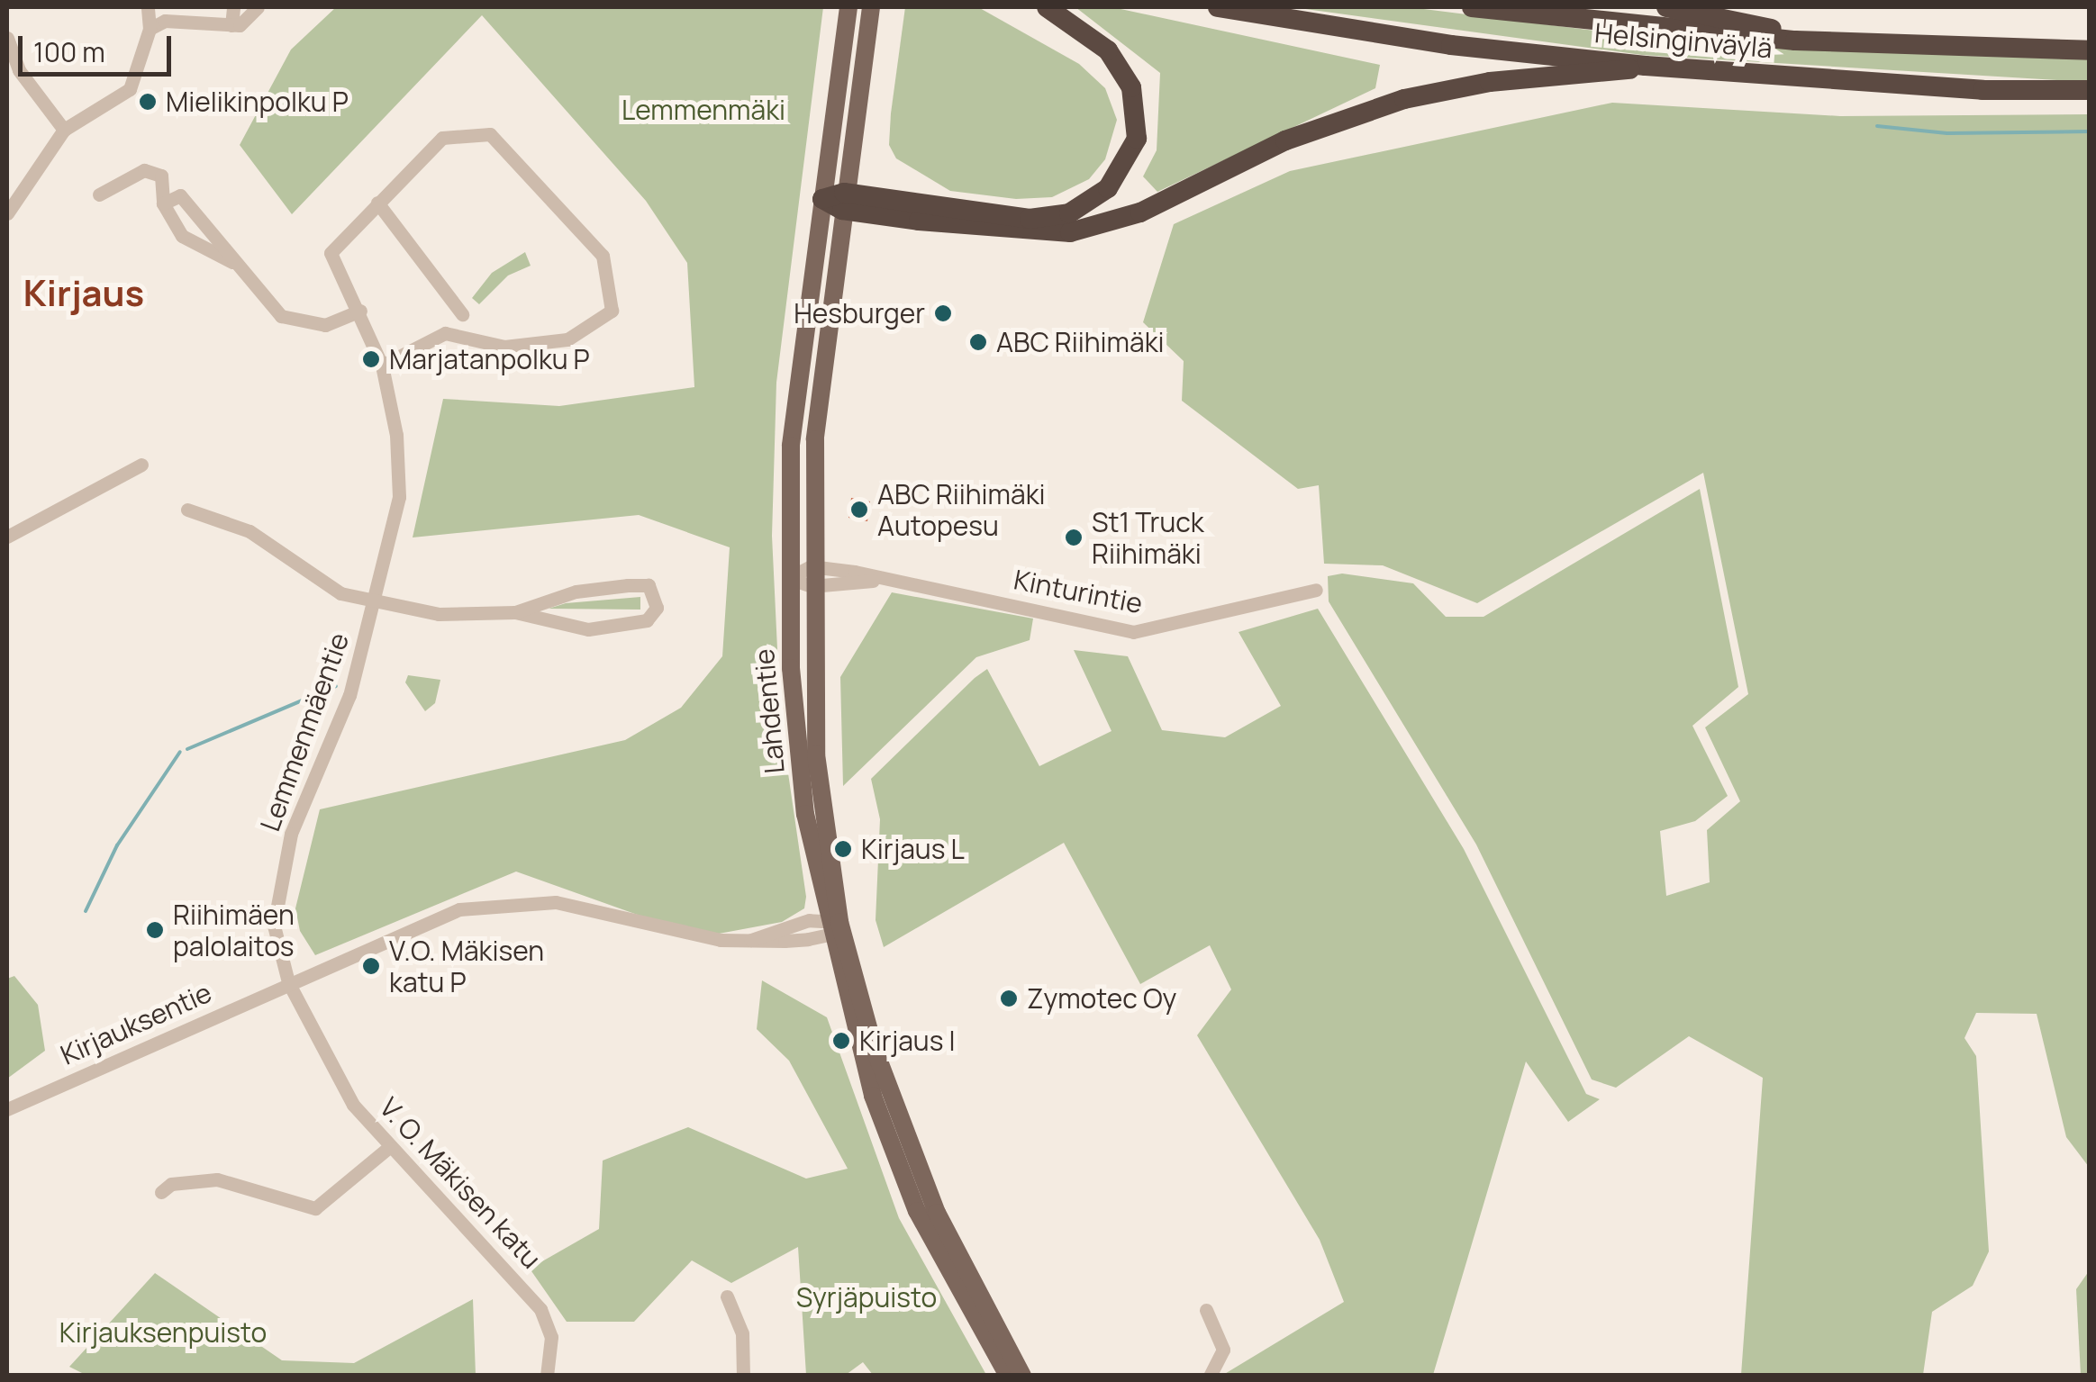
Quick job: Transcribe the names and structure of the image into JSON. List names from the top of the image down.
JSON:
{
  "streets": {
    "highway": ["Helsinginväylä"],
    "main road": ["Lahdentie"],
    "street": [
      "Kinturintie",
      "Lemmenmäentie",
      "Kirjauksentie",
      "V. O. Mäkisen katu"
    ]
  },
  "crossings": [
    ["Kinturintie", "Lahdentie"],
    ["Lahdentie", "Kirjauksentie"],
    ["Lemmenmäentie", "Kirjauksentie"],
    ["Lemmenmäentie", "V. O. Mäkisen katu"],
    ["Kirjauksentie", "V. O. Mäkisen katu"]
  ],
  "districts": ["Kirjaus"],
  "parks": ["Lemmenmäki", "Syrjäpuisto", "Kirjauksenpuisto"],
  "places": [
    "Mielikinpolku P",
    "Hesburger",
    "ABC Riihimäki",
    "Marjatanpolku P",
    "ABC Riihimäki Autopesu",
    "St1 Truck Riihimäki",
    "Kirjaus L",
    "Riihimäen palolaitos",
    "V.O. Mäkisen katu P",
    "Zymotec Oy",
    "Kirjaus I"
  ],
  "scale_bar": "100 m"
}
